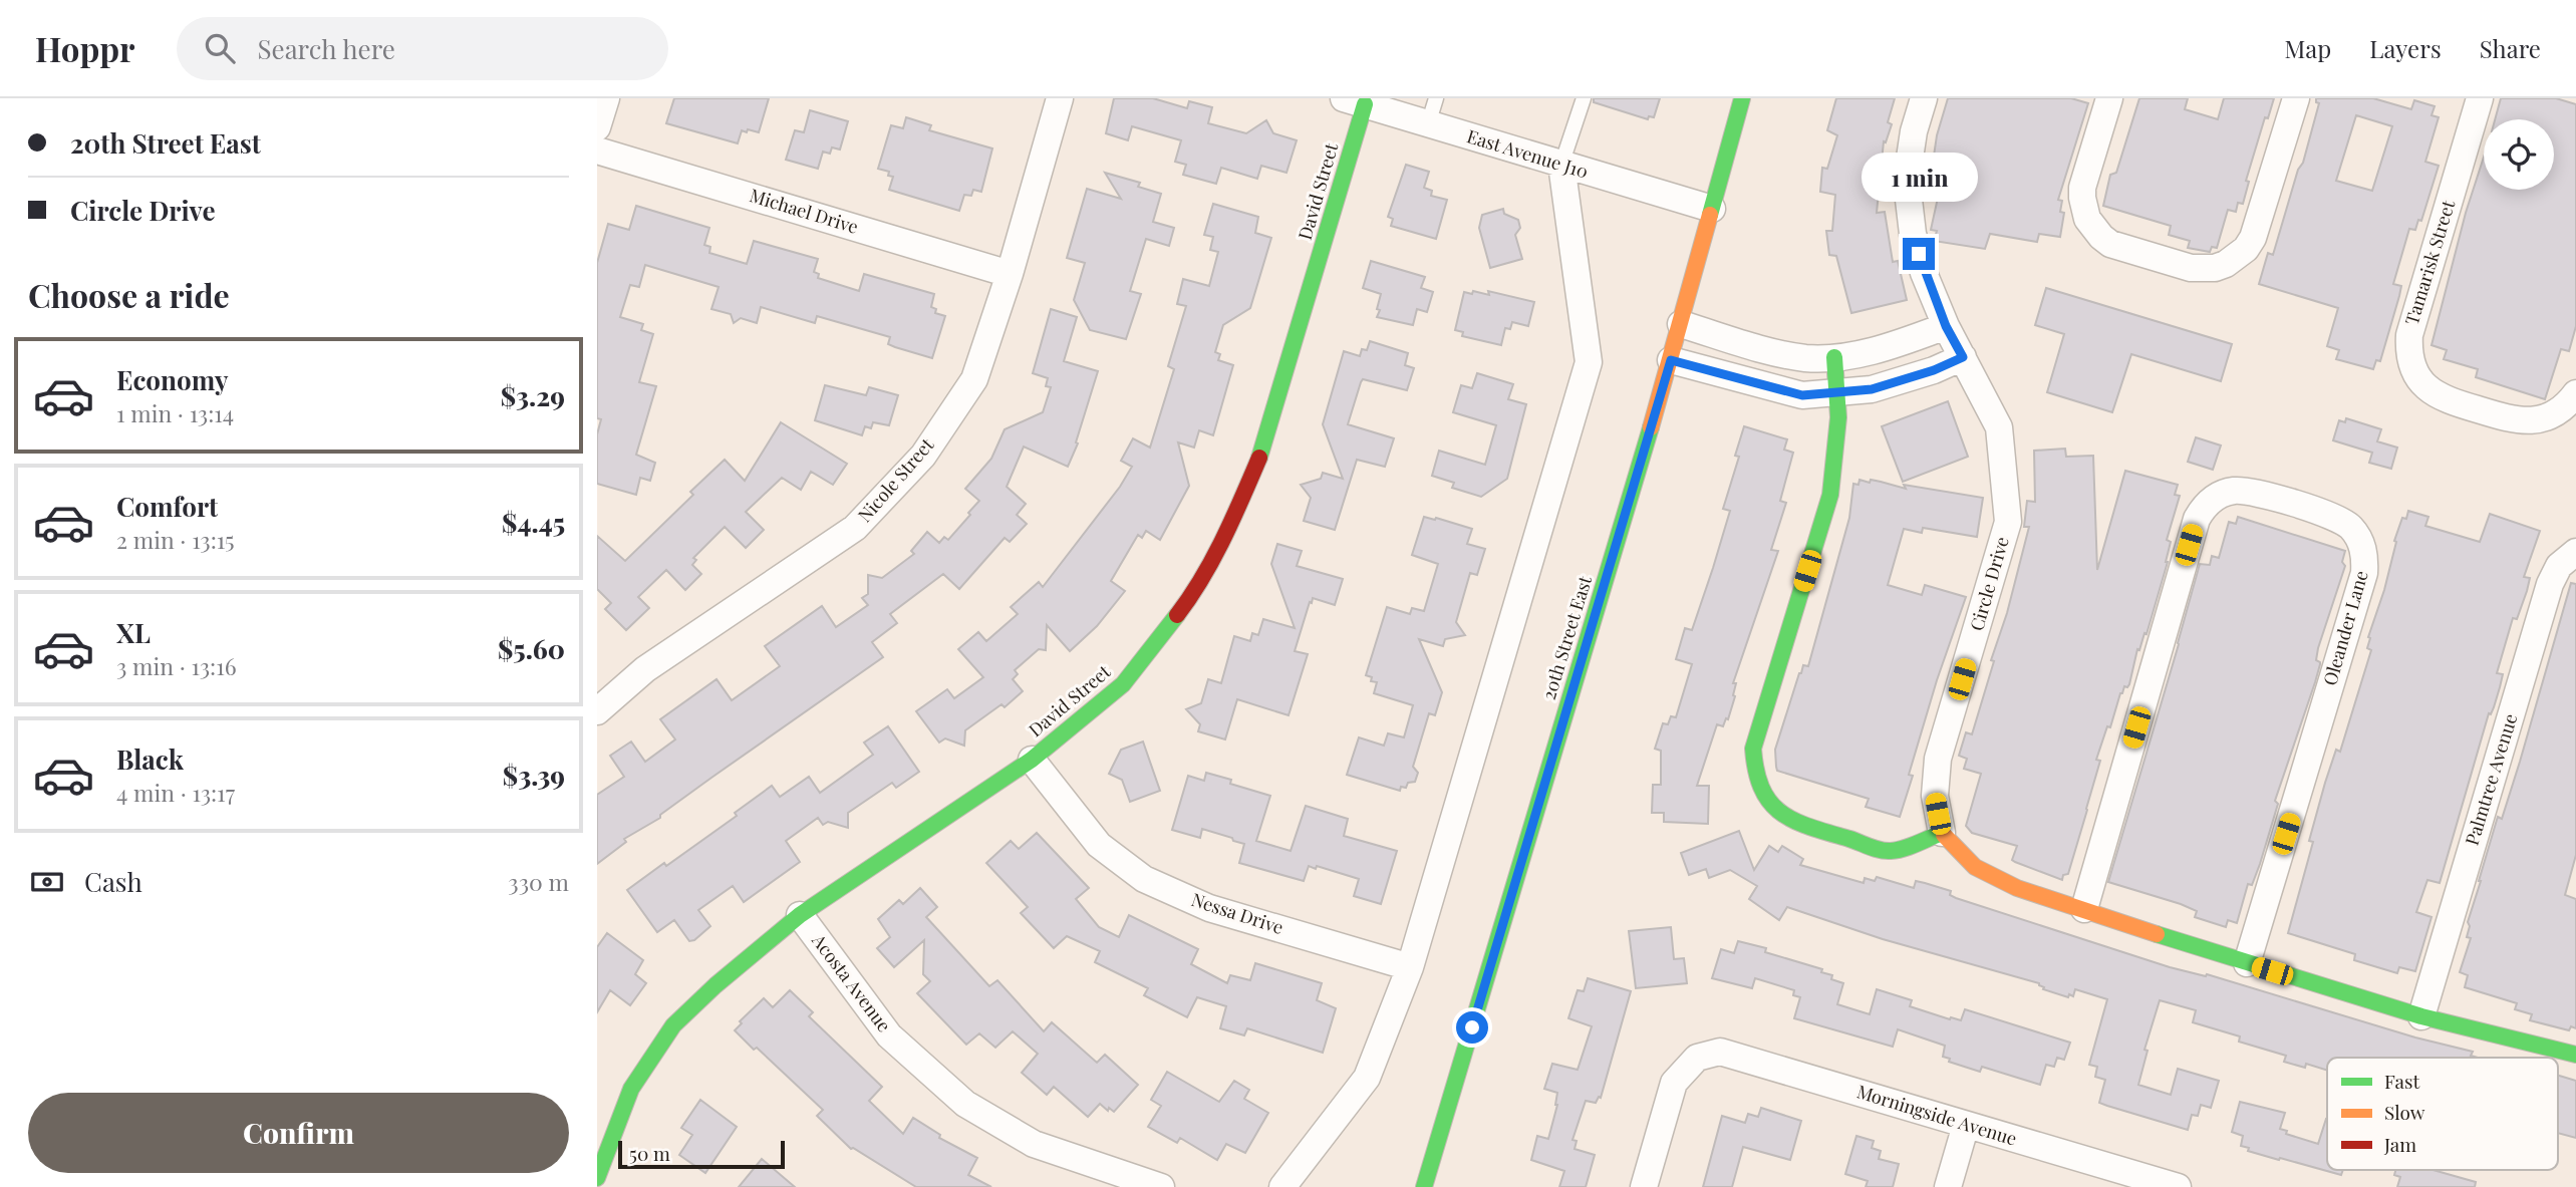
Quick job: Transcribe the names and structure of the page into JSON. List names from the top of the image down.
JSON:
{
  "streets": {
    "street": [
      "East Avenue J10",
      "David Street",
      "Michael Drive",
      "Tamarisk Street",
      "Nicole Street",
      "Circle Drive",
      "Oleander Lane",
      "20th Street East",
      "Palmtree Avenue",
      "Nessa Drive",
      "Acosta Avenue",
      "Morningside Avenue"
    ]
  },
  "crossings": [
    ["East Avenue J10", "David Street"],
    ["East Avenue J10", "20th Street East"],
    ["David Street", "Nessa Drive"],
    ["David Street", "Acosta Avenue"],
    ["Michael Drive", "Nicole Street"]
  ],
  "legend": ["Fast", "Slow", "Jam"],
  "scale_bar": "50 m",
  "page": {
    "header": "Hoppr",
    "search": "Search here",
    "nav": ["Map", "Layers", "Share"],
    "banner": ["20th Street East", "Circle Drive"],
    "bubble": "1 min",
    "heading": "Choose a ride",
    "list": [
      {
        "name": "Economy",
        "note": "1 min · 13:14",
        "value": "$3.29"
      },
      {
        "name": "Comfort",
        "note": "2 min · 13:15",
        "value": "$4.45"
      },
      {
        "name": "XL",
        "note": "3 min · 13:16",
        "value": "$5.60"
      },
      {
        "name": "Black",
        "note": "4 min · 13:17",
        "value": "$3.39"
      }
    ],
    "pay": ["Cash", "330 m"],
    "buttons": "Confirm",
    "scale": "50 m"
  }
}
